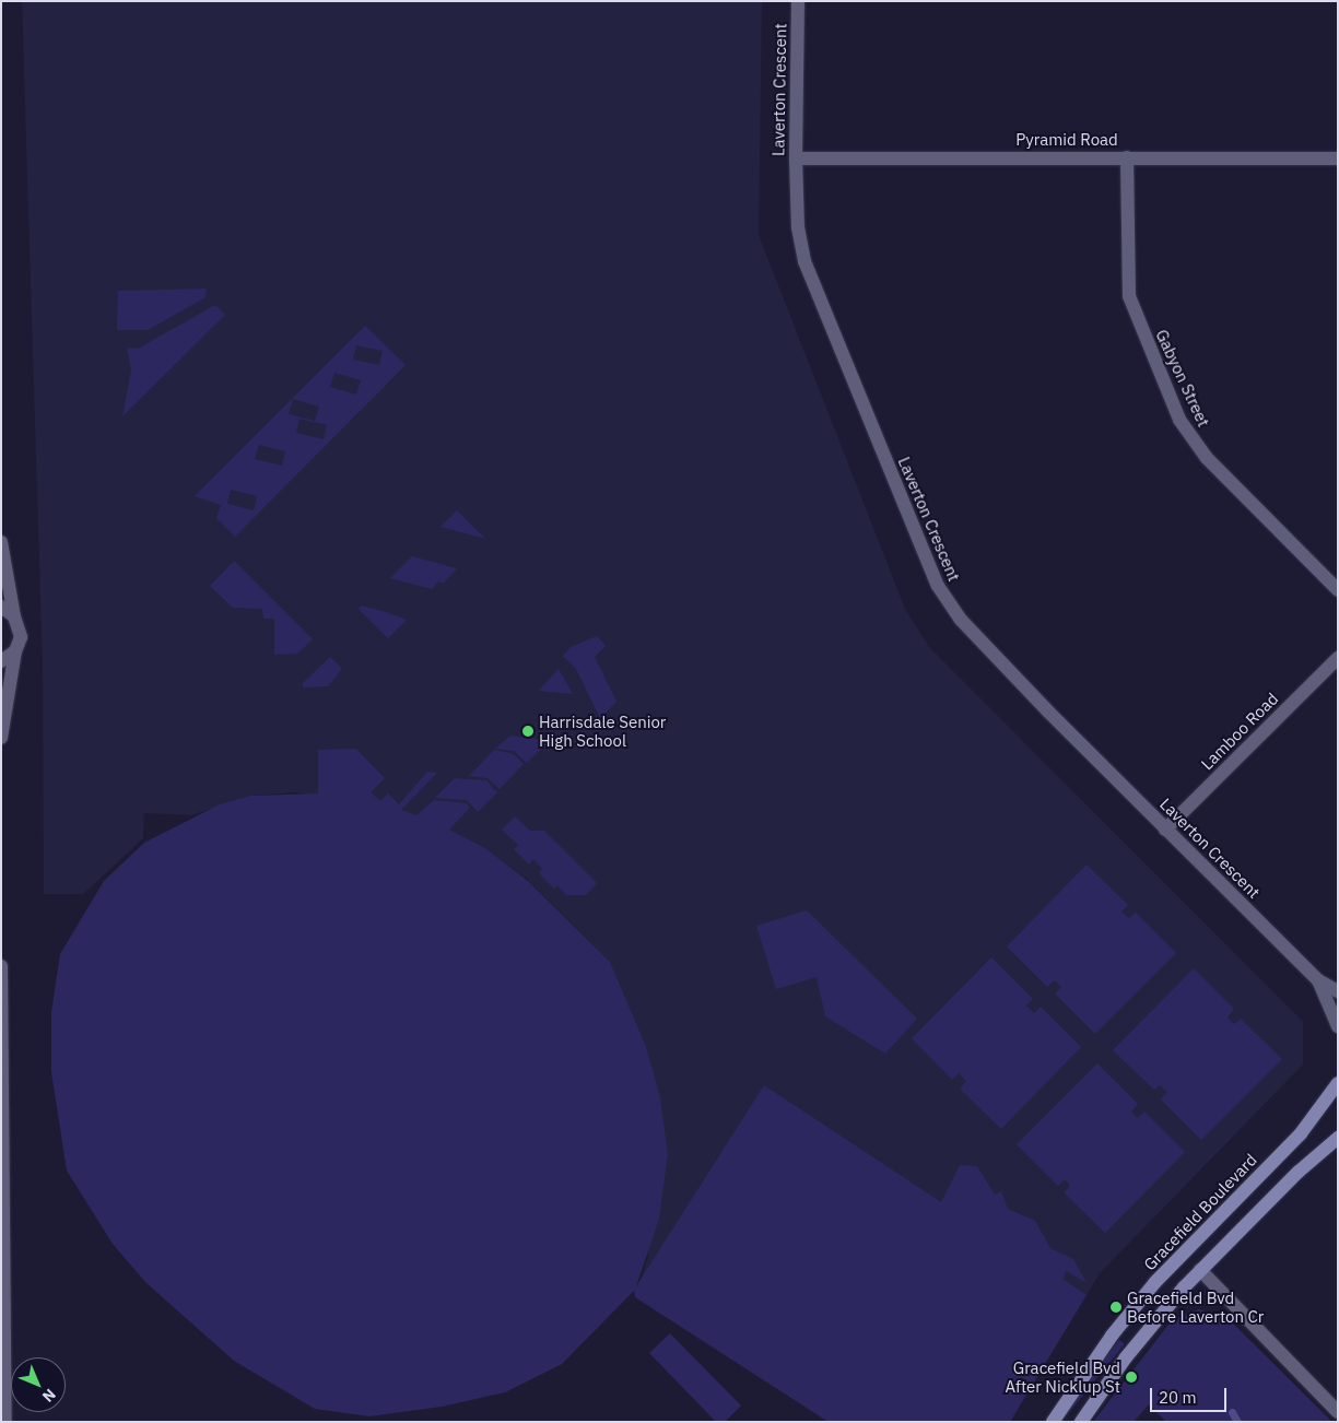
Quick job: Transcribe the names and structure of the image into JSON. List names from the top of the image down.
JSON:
{
  "streets": {
    "street": [
      "Laverton Crescent",
      "Pyramid Road",
      "Gabyon Street",
      "Lamboo Road",
      "Gracefield Boulevard"
    ]
  },
  "crossings": [
    ["Laverton Crescent", "Pyramid Road"],
    ["Laverton Crescent", "Lamboo Road"],
    ["Pyramid Road", "Gabyon Street"]
  ],
  "places": ["Harrisdale Senior High School", "Gracefield Bvd Before Laverton Cr", "Gracefield Bvd After Nicklup St"],
  "scale_bar": "20 m",
  "north": "bottom right"
}
